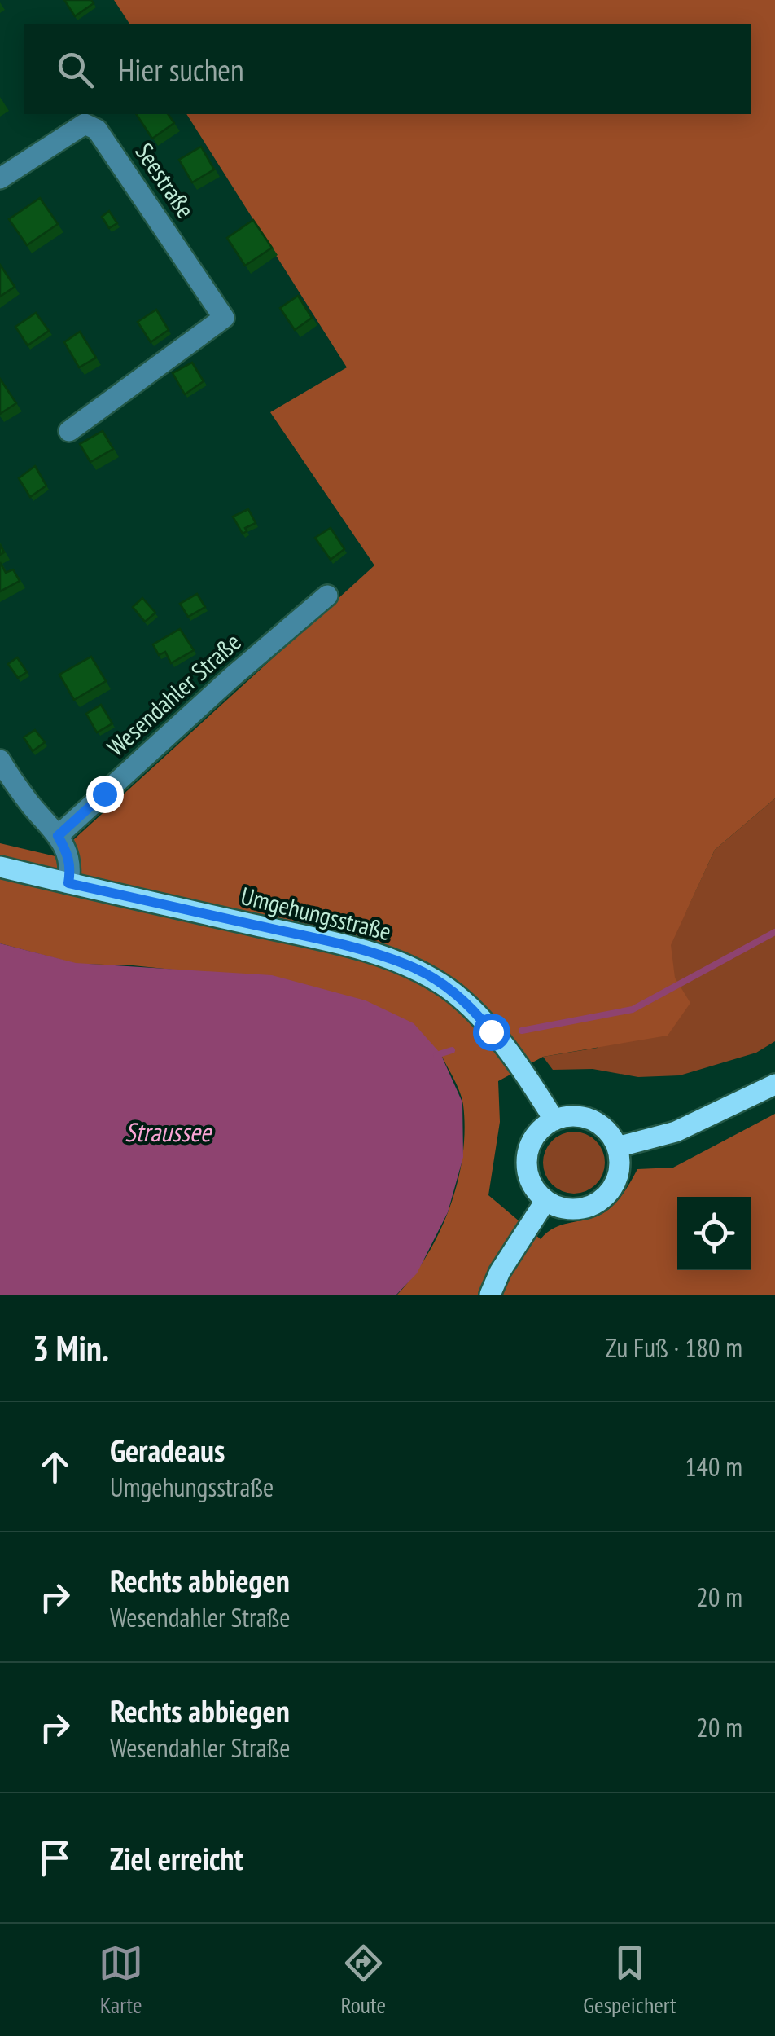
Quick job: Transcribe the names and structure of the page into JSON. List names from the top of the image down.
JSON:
{
  "streets": {
    "main road": ["Umgehungsstraße"],
    "street": ["Seestraße", "Wesendahler Straße"]
  },
  "water": ["Straussee"],
  "page": {
    "search": "Hier suchen",
    "heading": ["3 Min.", "Zu Fuß · 180 m"],
    "list": [
      ["Geradeaus", "Umgehungsstraße", "140 m"],
      ["Rechts abbiegen", "Wesendahler Straße", "20 m"],
      ["Rechts abbiegen", "Wesendahler Straße", "20 m"],
      "Ziel erreicht"
    ],
    "nav": ["Karte", "Route", "Gespeichert"]
  }
}
